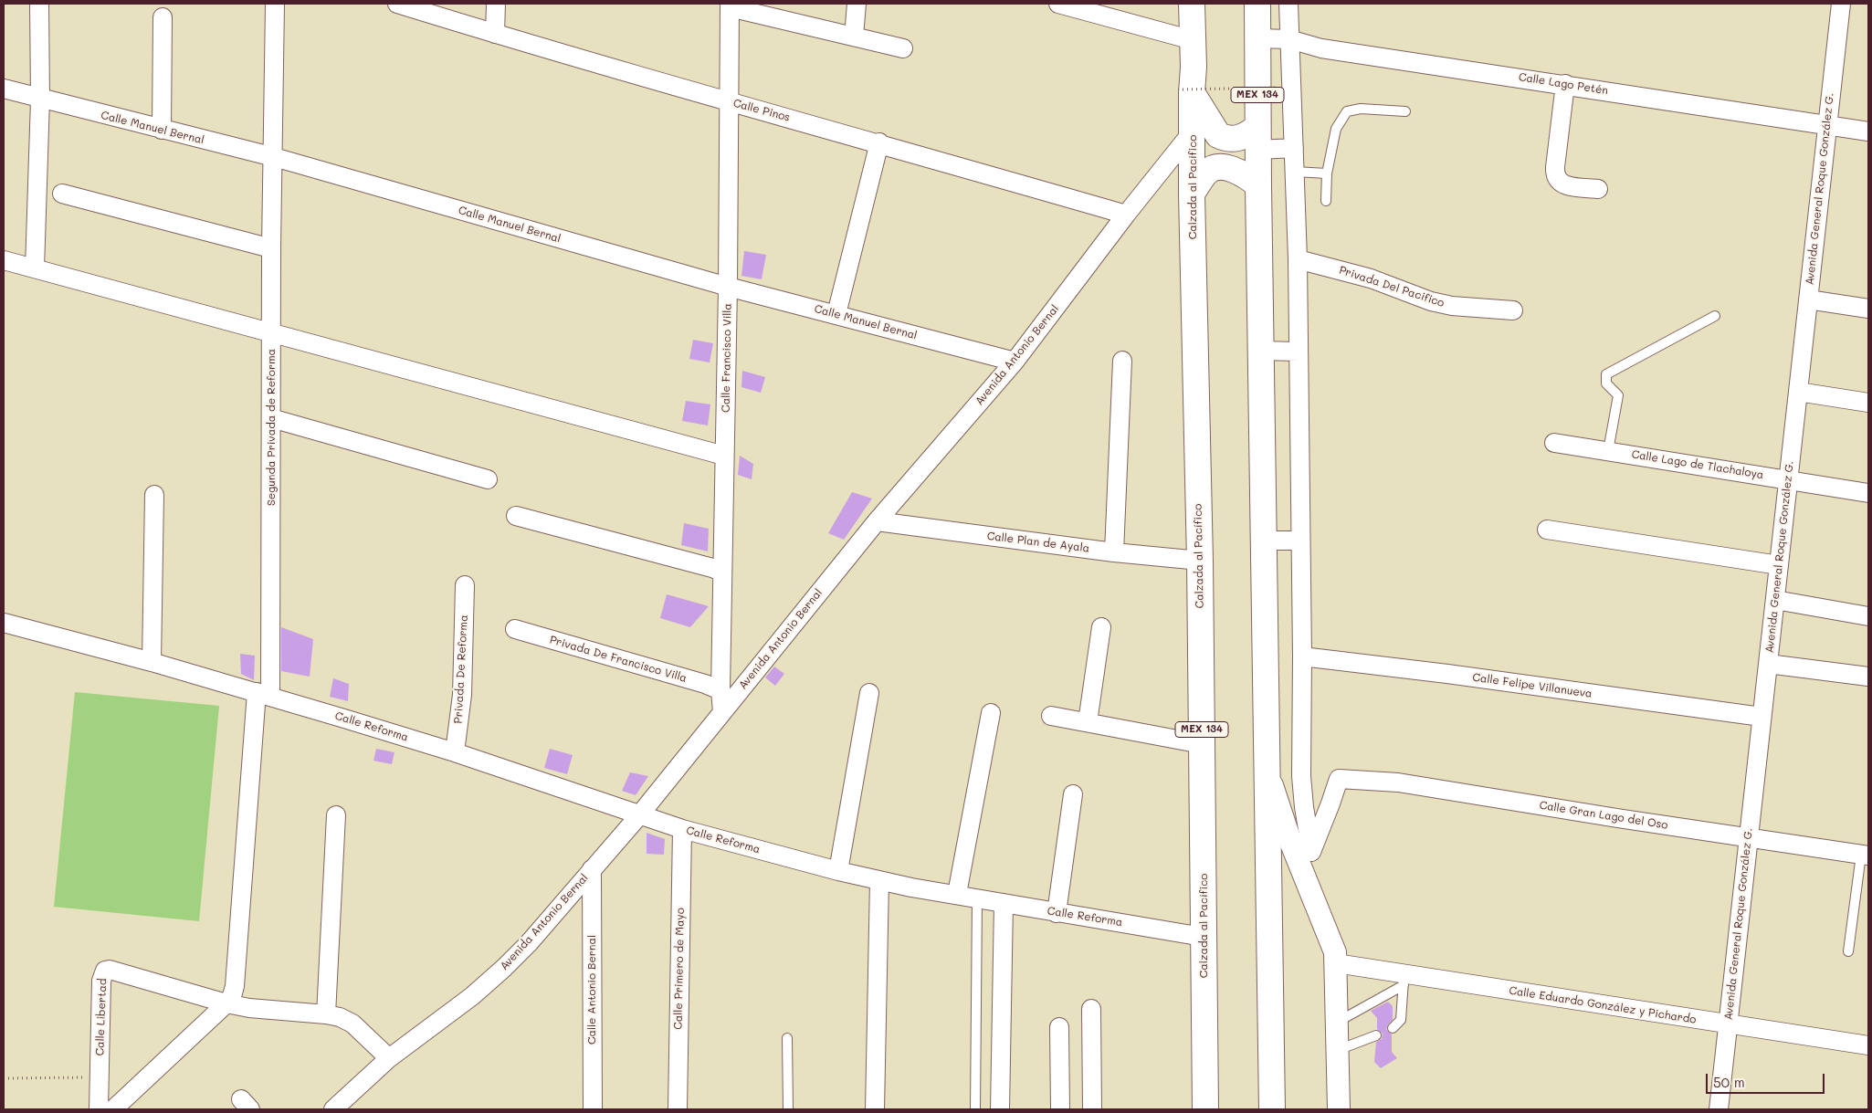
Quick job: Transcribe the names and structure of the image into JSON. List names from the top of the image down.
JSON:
{
  "streets": {
    "main road": ["MEX 134", "Calzada al Pacífico"],
    "street": [
      "Calle Lago Petén",
      "Calle Pinos",
      "Calle Manuel Bernal",
      "Avenida General Roque González G.",
      "Privada Del Pacifico",
      "Avenida Antonio Bernal",
      "Calle Francisco Villa",
      "Segunda Privada de Reforma",
      "Calle Lago de Tlachaloya",
      "Calle Plan de Ayala",
      "Privada De Francisco Villa",
      "Privada De Reforma",
      "Calle Felipe Villanueva",
      "Calle Reforma",
      "Calle Gran Lago del Oso",
      "Calle Primero de Mayo",
      "Calle Antonio Bernal",
      "Calle Eduardo González y Pichardo",
      "Calle Libertad"
    ]
  },
  "crossings": [
    ["Calle Lago Petén", "MEX 134"],
    ["Calle Lago Petén", "Avenida General Roque González G."],
    ["Calle Pinos", "Avenida Antonio Bernal"],
    ["Calle Pinos", "Calle Francisco Villa"],
    ["Calle Manuel Bernal", "Avenida Antonio Bernal"],
    ["Calle Manuel Bernal", "Calle Francisco Villa"],
    ["Calle Manuel Bernal", "Segunda Privada de Reforma"],
    ["Calzada al Pacífico", "Avenida Antonio Bernal"],
    ["Calzada al Pacífico", "Calle Plan de Ayala"],
    ["Calzada al Pacífico", "Calle Reforma"],
    ["Avenida General Roque González G.", "Calle Lago de Tlachaloya"],
    ["Avenida General Roque González G.", "Calle Felipe Villanueva"],
    ["Avenida General Roque González G.", "Calle Gran Lago del Oso"],
    ["Avenida General Roque González G.", "Calle Eduardo González y Pichardo"],
    ["Avenida Antonio Bernal", "Calle Francisco Villa"],
    ["Avenida Antonio Bernal", "Calle Plan de Ayala"],
    ["Avenida Antonio Bernal", "Calle Reforma"],
    ["Avenida Antonio Bernal", "Calle Antonio Bernal"],
    ["Avenida Antonio Bernal", "Calle Libertad"],
    ["Calle Francisco Villa", "Privada De Francisco Villa"],
    ["Segunda Privada de Reforma", "Calle Reforma"],
    ["Privada De Reforma", "Calle Reforma"],
    ["Calle Reforma", "Calle Primero de Mayo"]
  ],
  "scale_bar": "50 m"
}
